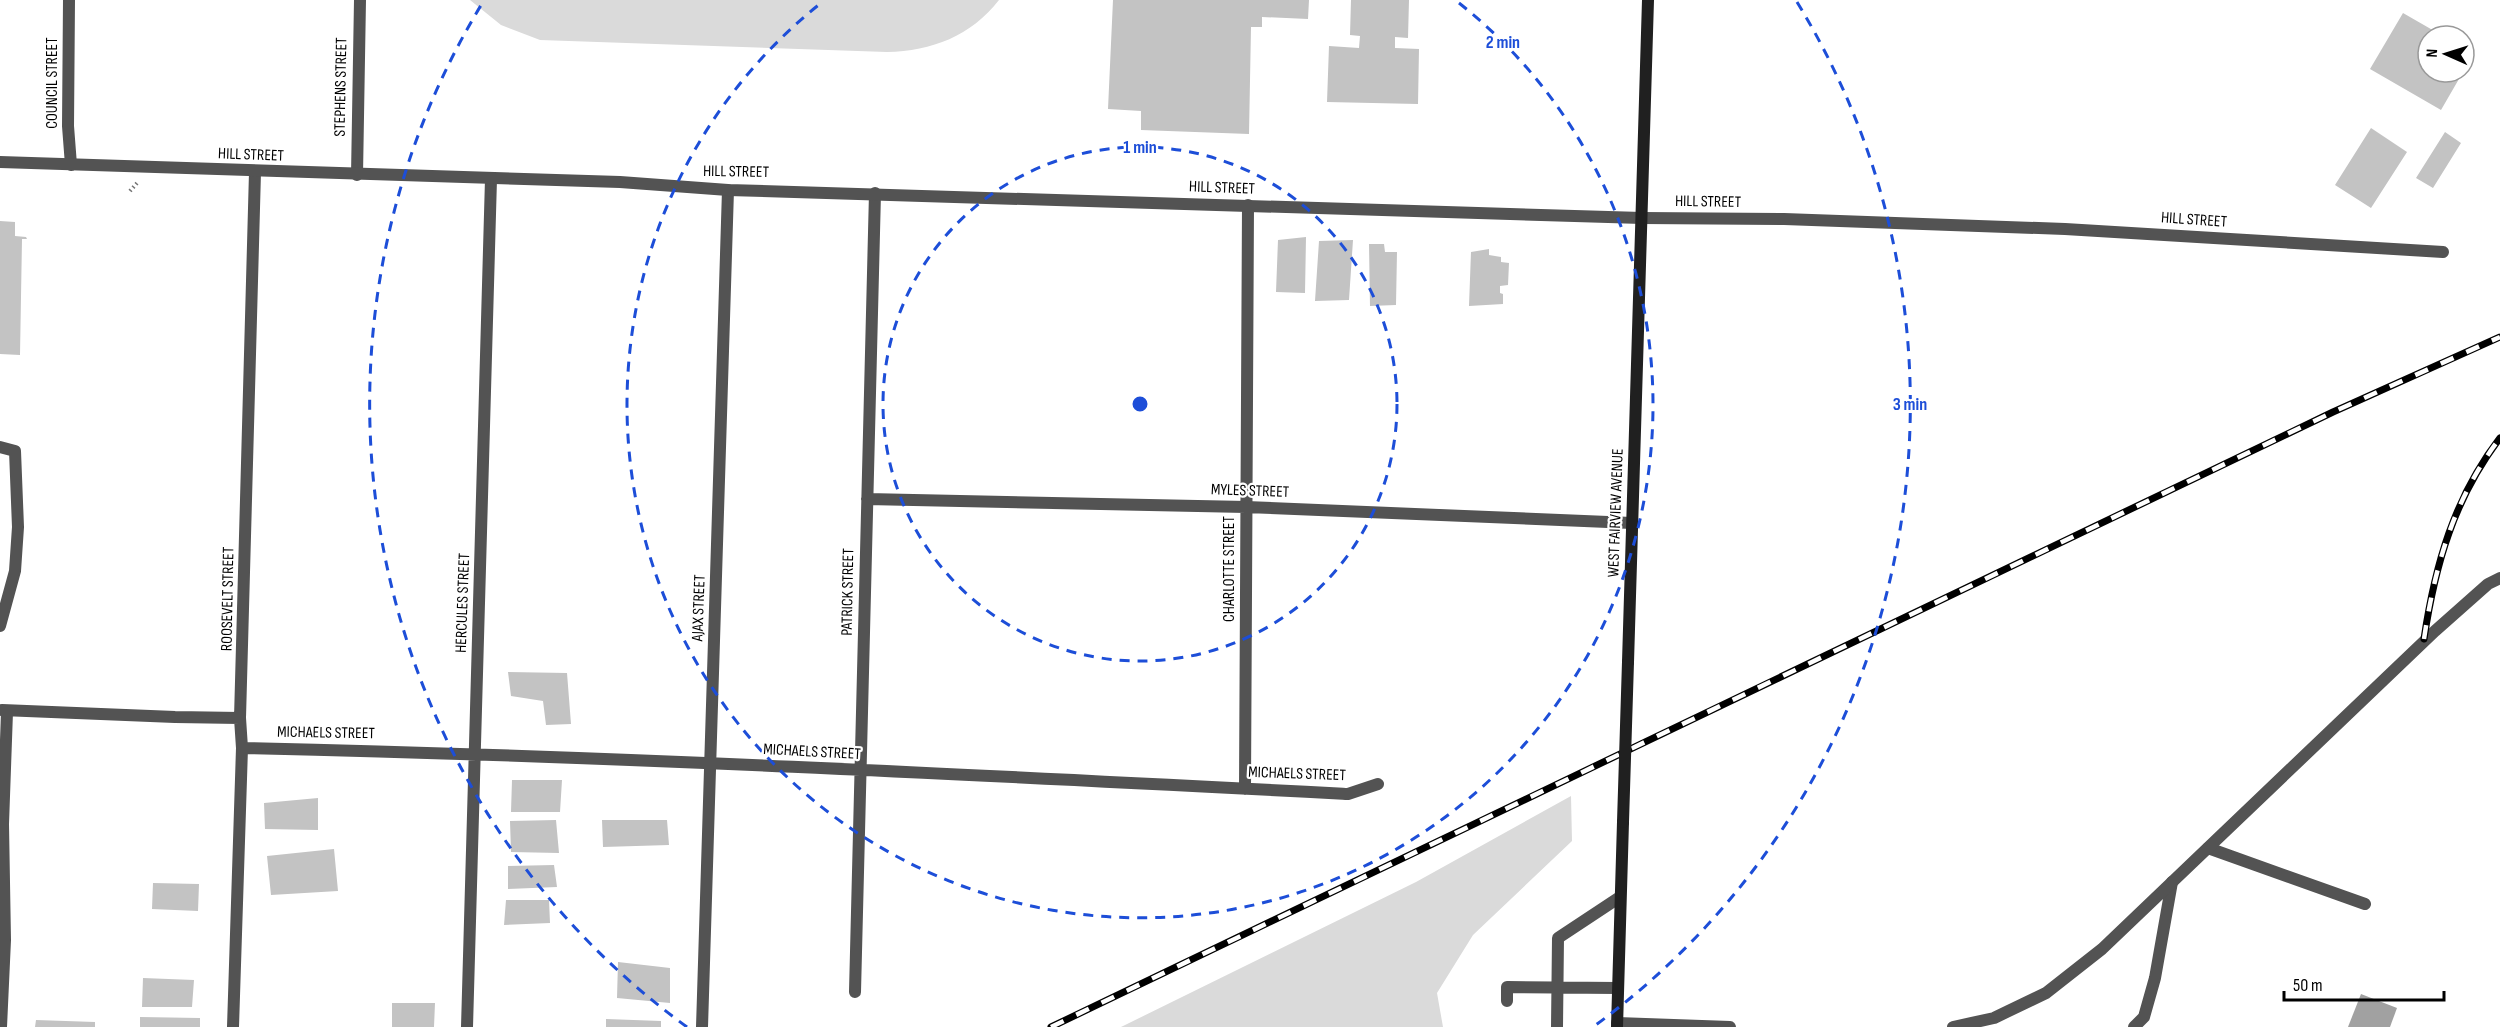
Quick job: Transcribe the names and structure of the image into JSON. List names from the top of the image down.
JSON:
{
  "streets": {
    "main road": ["WEST FAIRVIEW AVENUE"],
    "street": [
      "COUNCIL STREET",
      "STEPHENS STREET",
      "HILL STREET",
      "MYLES STREET",
      "CHARLOTTE STREET",
      "PATRICK STREET",
      "ROOSEVELT STREET",
      "HERCULES STREET",
      "AJAX STREET",
      "MICHAELS STREET"
    ]
  },
  "crossings": [
    ["COUNCIL STREET", "HILL STREET"],
    ["STEPHENS STREET", "HILL STREET"],
    ["HILL STREET", "WEST FAIRVIEW AVENUE"],
    ["HILL STREET", "CHARLOTTE STREET"],
    ["HILL STREET", "PATRICK STREET"],
    ["HILL STREET", "ROOSEVELT STREET"],
    ["HILL STREET", "HERCULES STREET"],
    ["HILL STREET", "AJAX STREET"],
    ["MYLES STREET", "WEST FAIRVIEW AVENUE"],
    ["MYLES STREET", "CHARLOTTE STREET"],
    ["MYLES STREET", "PATRICK STREET"],
    ["CHARLOTTE STREET", "MICHAELS STREET"],
    ["PATRICK STREET", "MICHAELS STREET"],
    ["ROOSEVELT STREET", "MICHAELS STREET"],
    ["HERCULES STREET", "MICHAELS STREET"],
    ["AJAX STREET", "MICHAELS STREET"]
  ],
  "scale_bar": "50 m",
  "north": "left",
  "rings": ["2 min", "1 min", "3 min"]
}
